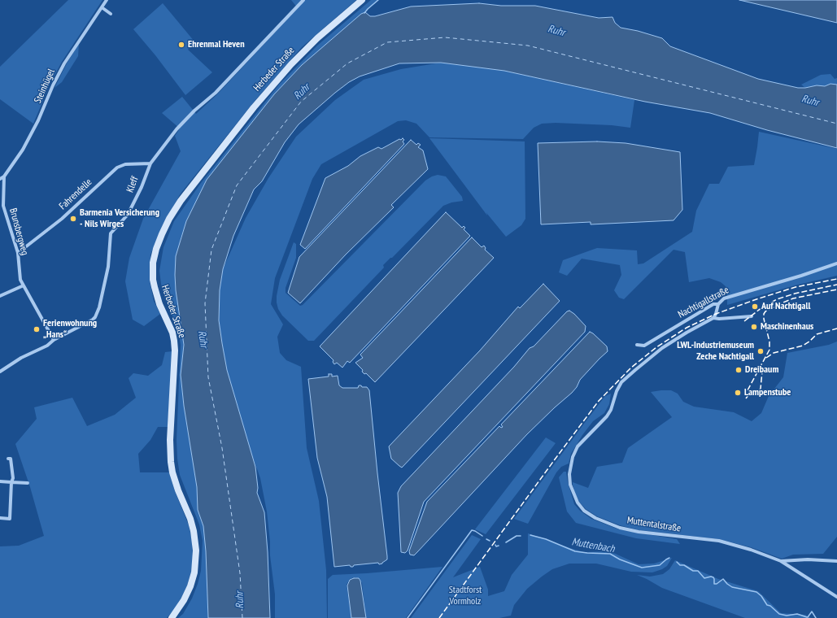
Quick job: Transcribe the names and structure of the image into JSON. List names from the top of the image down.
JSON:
{
  "streets": {
    "main road": ["Herbeder Straße"],
    "street": [
      "Steinhügel",
      "Kleff",
      "Fahrendelle",
      "Brunsbergweg",
      "Nachtigallstraße",
      "Muttentalstraße"
    ]
  },
  "crossings": [
    ["Steinhügel", "Brunsbergweg"],
    ["Kleff", "Fahrendelle"],
    ["Kleff", "Brunsbergweg"],
    ["Fahrendelle", "Brunsbergweg"]
  ],
  "water": ["Ruhr", "Muttenbach"],
  "parks": ["Stadtforst Vormholz"],
  "places": [
    "Ehrenmal Heven",
    "Barmenia Versicherung - Nils Wirges",
    "Auf Nachtigall",
    "Maschinenhaus",
    "Ferienwohnung „Hans“",
    "LWL-Industriemuseum Zeche Nachtigall",
    "Dreibaum",
    "Lampenstube"
  ]
}
